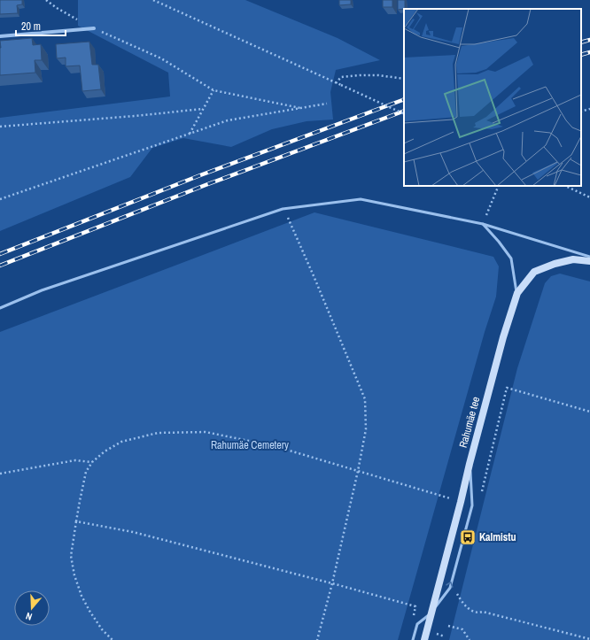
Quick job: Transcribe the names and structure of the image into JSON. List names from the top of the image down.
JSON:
{
  "streets": {
    "street": ["Rahumäe tee"]
  },
  "parks": ["Rahumäe Cemetery"],
  "places": {
    "bus stop": ["Kalmistu"]
  },
  "scale_bar": "20 m",
  "north": "bottom"
}
